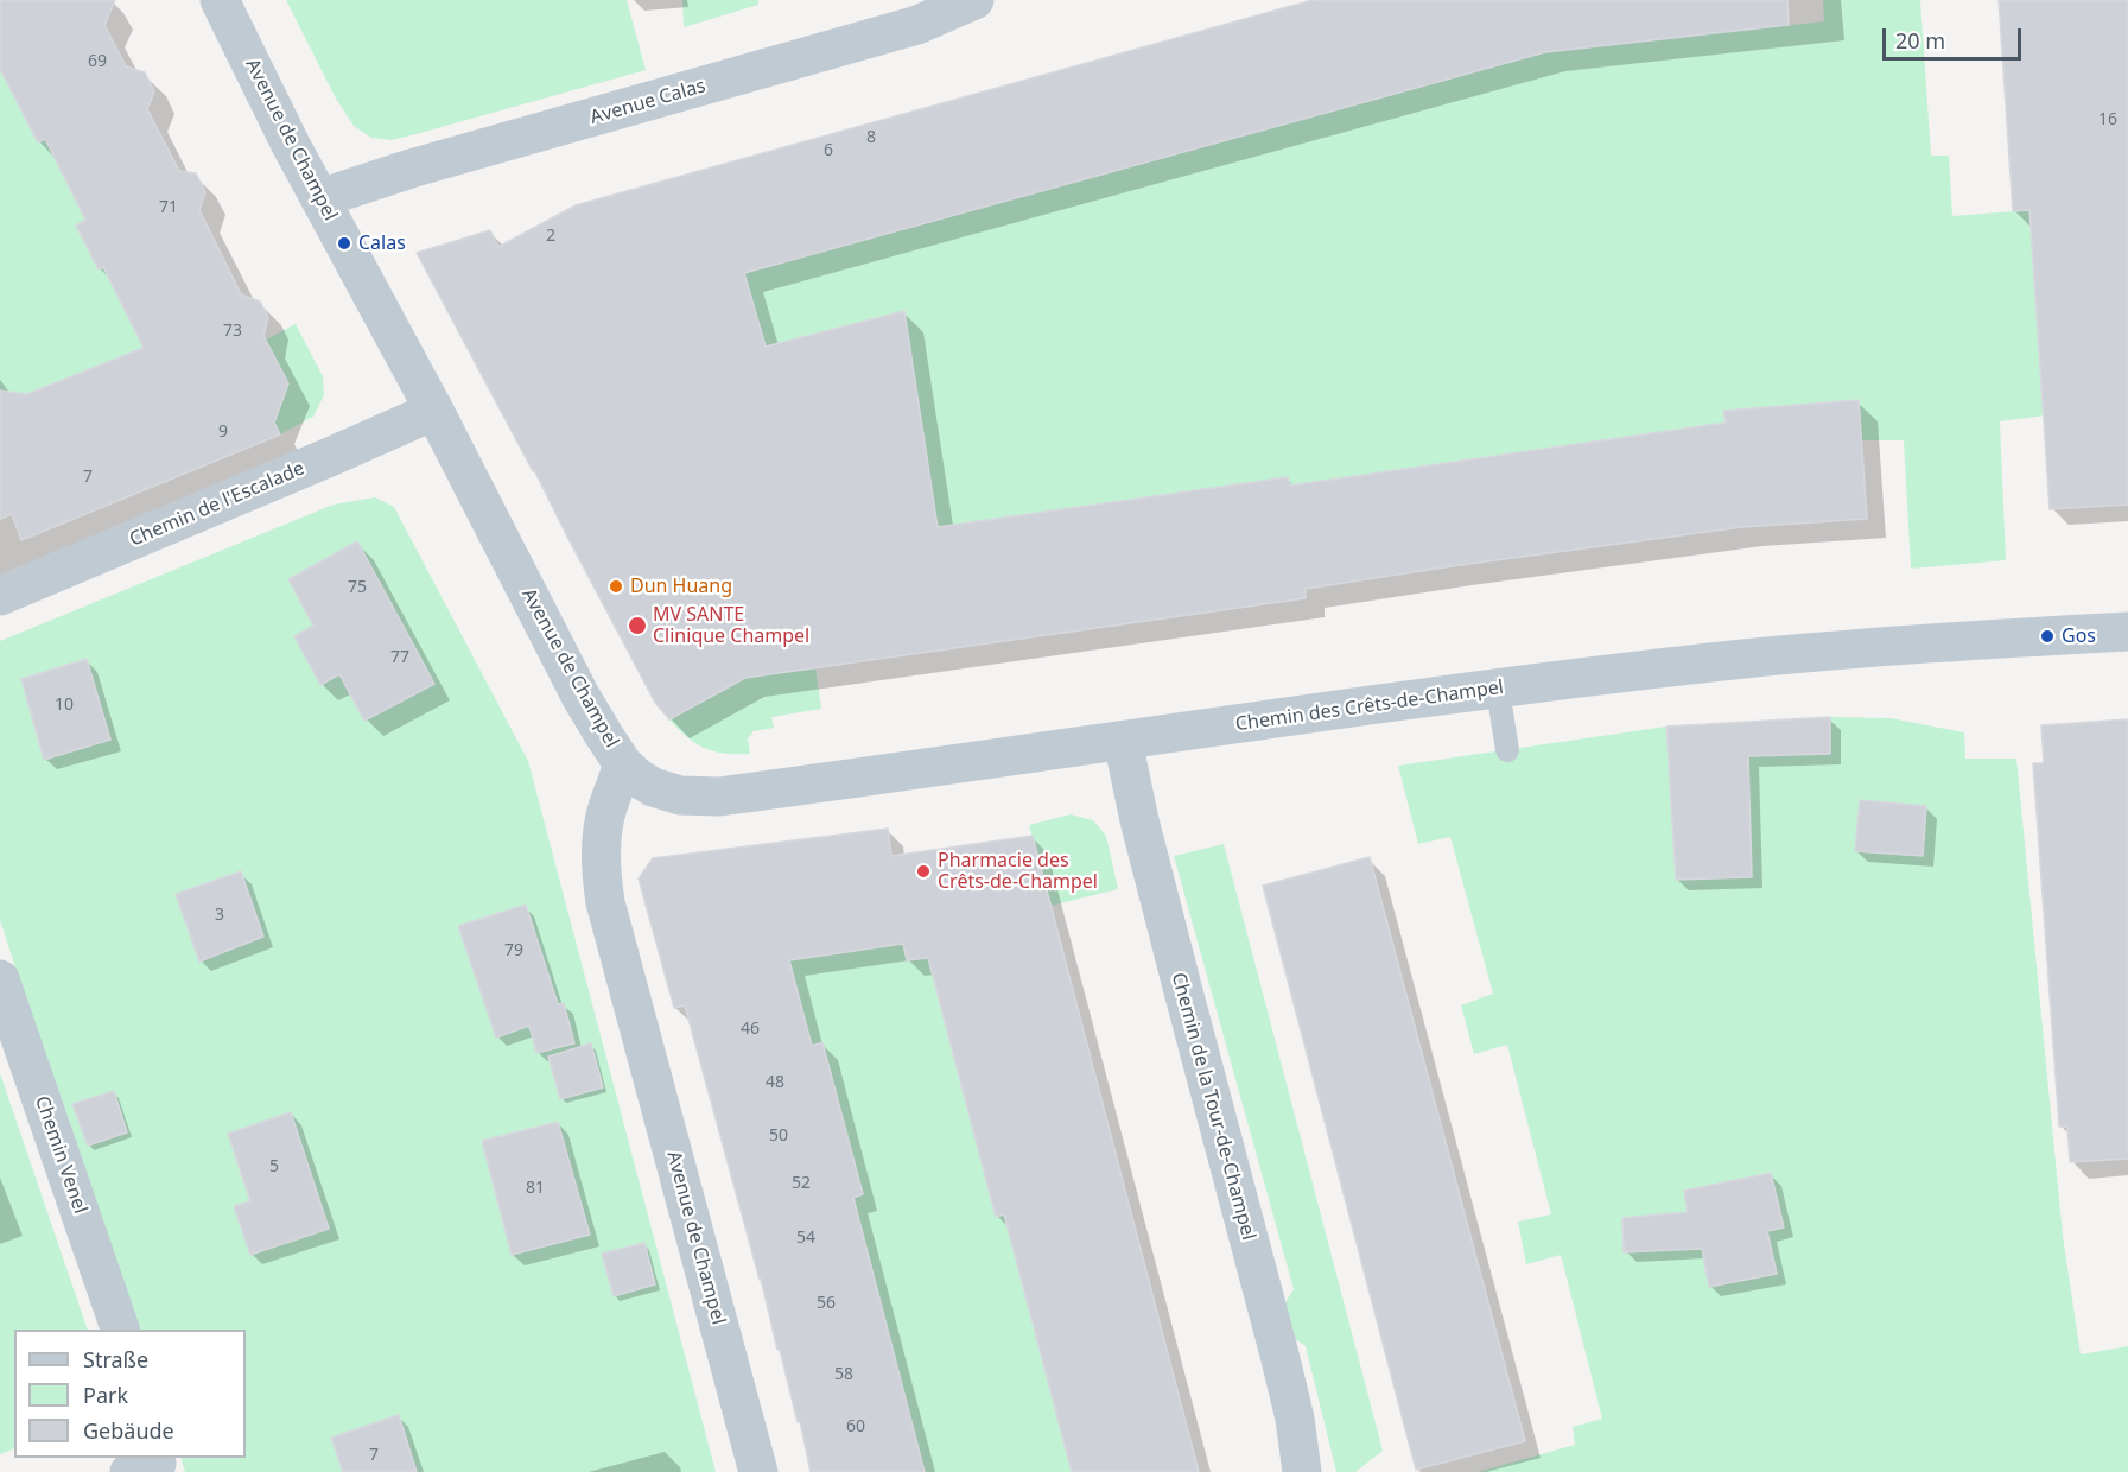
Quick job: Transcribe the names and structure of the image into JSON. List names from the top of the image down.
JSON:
{
  "streets": {
    "street": [
      "Avenue Calas",
      "Avenue de Champel",
      "Chemin de l'Escalade",
      "Chemin des Crêts-de-Champel",
      "Chemin de la Tour-de-Champel",
      "Chemin Venel"
    ]
  },
  "crossings": [
    ["Avenue Calas", "Avenue de Champel"],
    ["Avenue de Champel", "Chemin de l'Escalade"],
    ["Avenue de Champel", "Chemin des Crêts-de-Champel"],
    ["Chemin des Crêts-de-Champel", "Chemin de la Tour-de-Champel"]
  ],
  "places": [
    "Calas",
    "Dun Huang",
    "MV SANTE Clinique Champel",
    "Gos",
    "Pharmacie des Crêts-de-Champel"
  ],
  "house_numbers": [
    "69",
    "16",
    "8",
    "6",
    "71",
    "2",
    "73",
    "9",
    "7",
    "75",
    "77",
    "10",
    "3",
    "79",
    "46",
    "48",
    "50",
    "5",
    "52",
    "81",
    "54",
    "56",
    "58",
    "60",
    "7"
  ],
  "legend": ["Straße", "Park", "Gebäude"],
  "scale_bar": "20 m"
}
